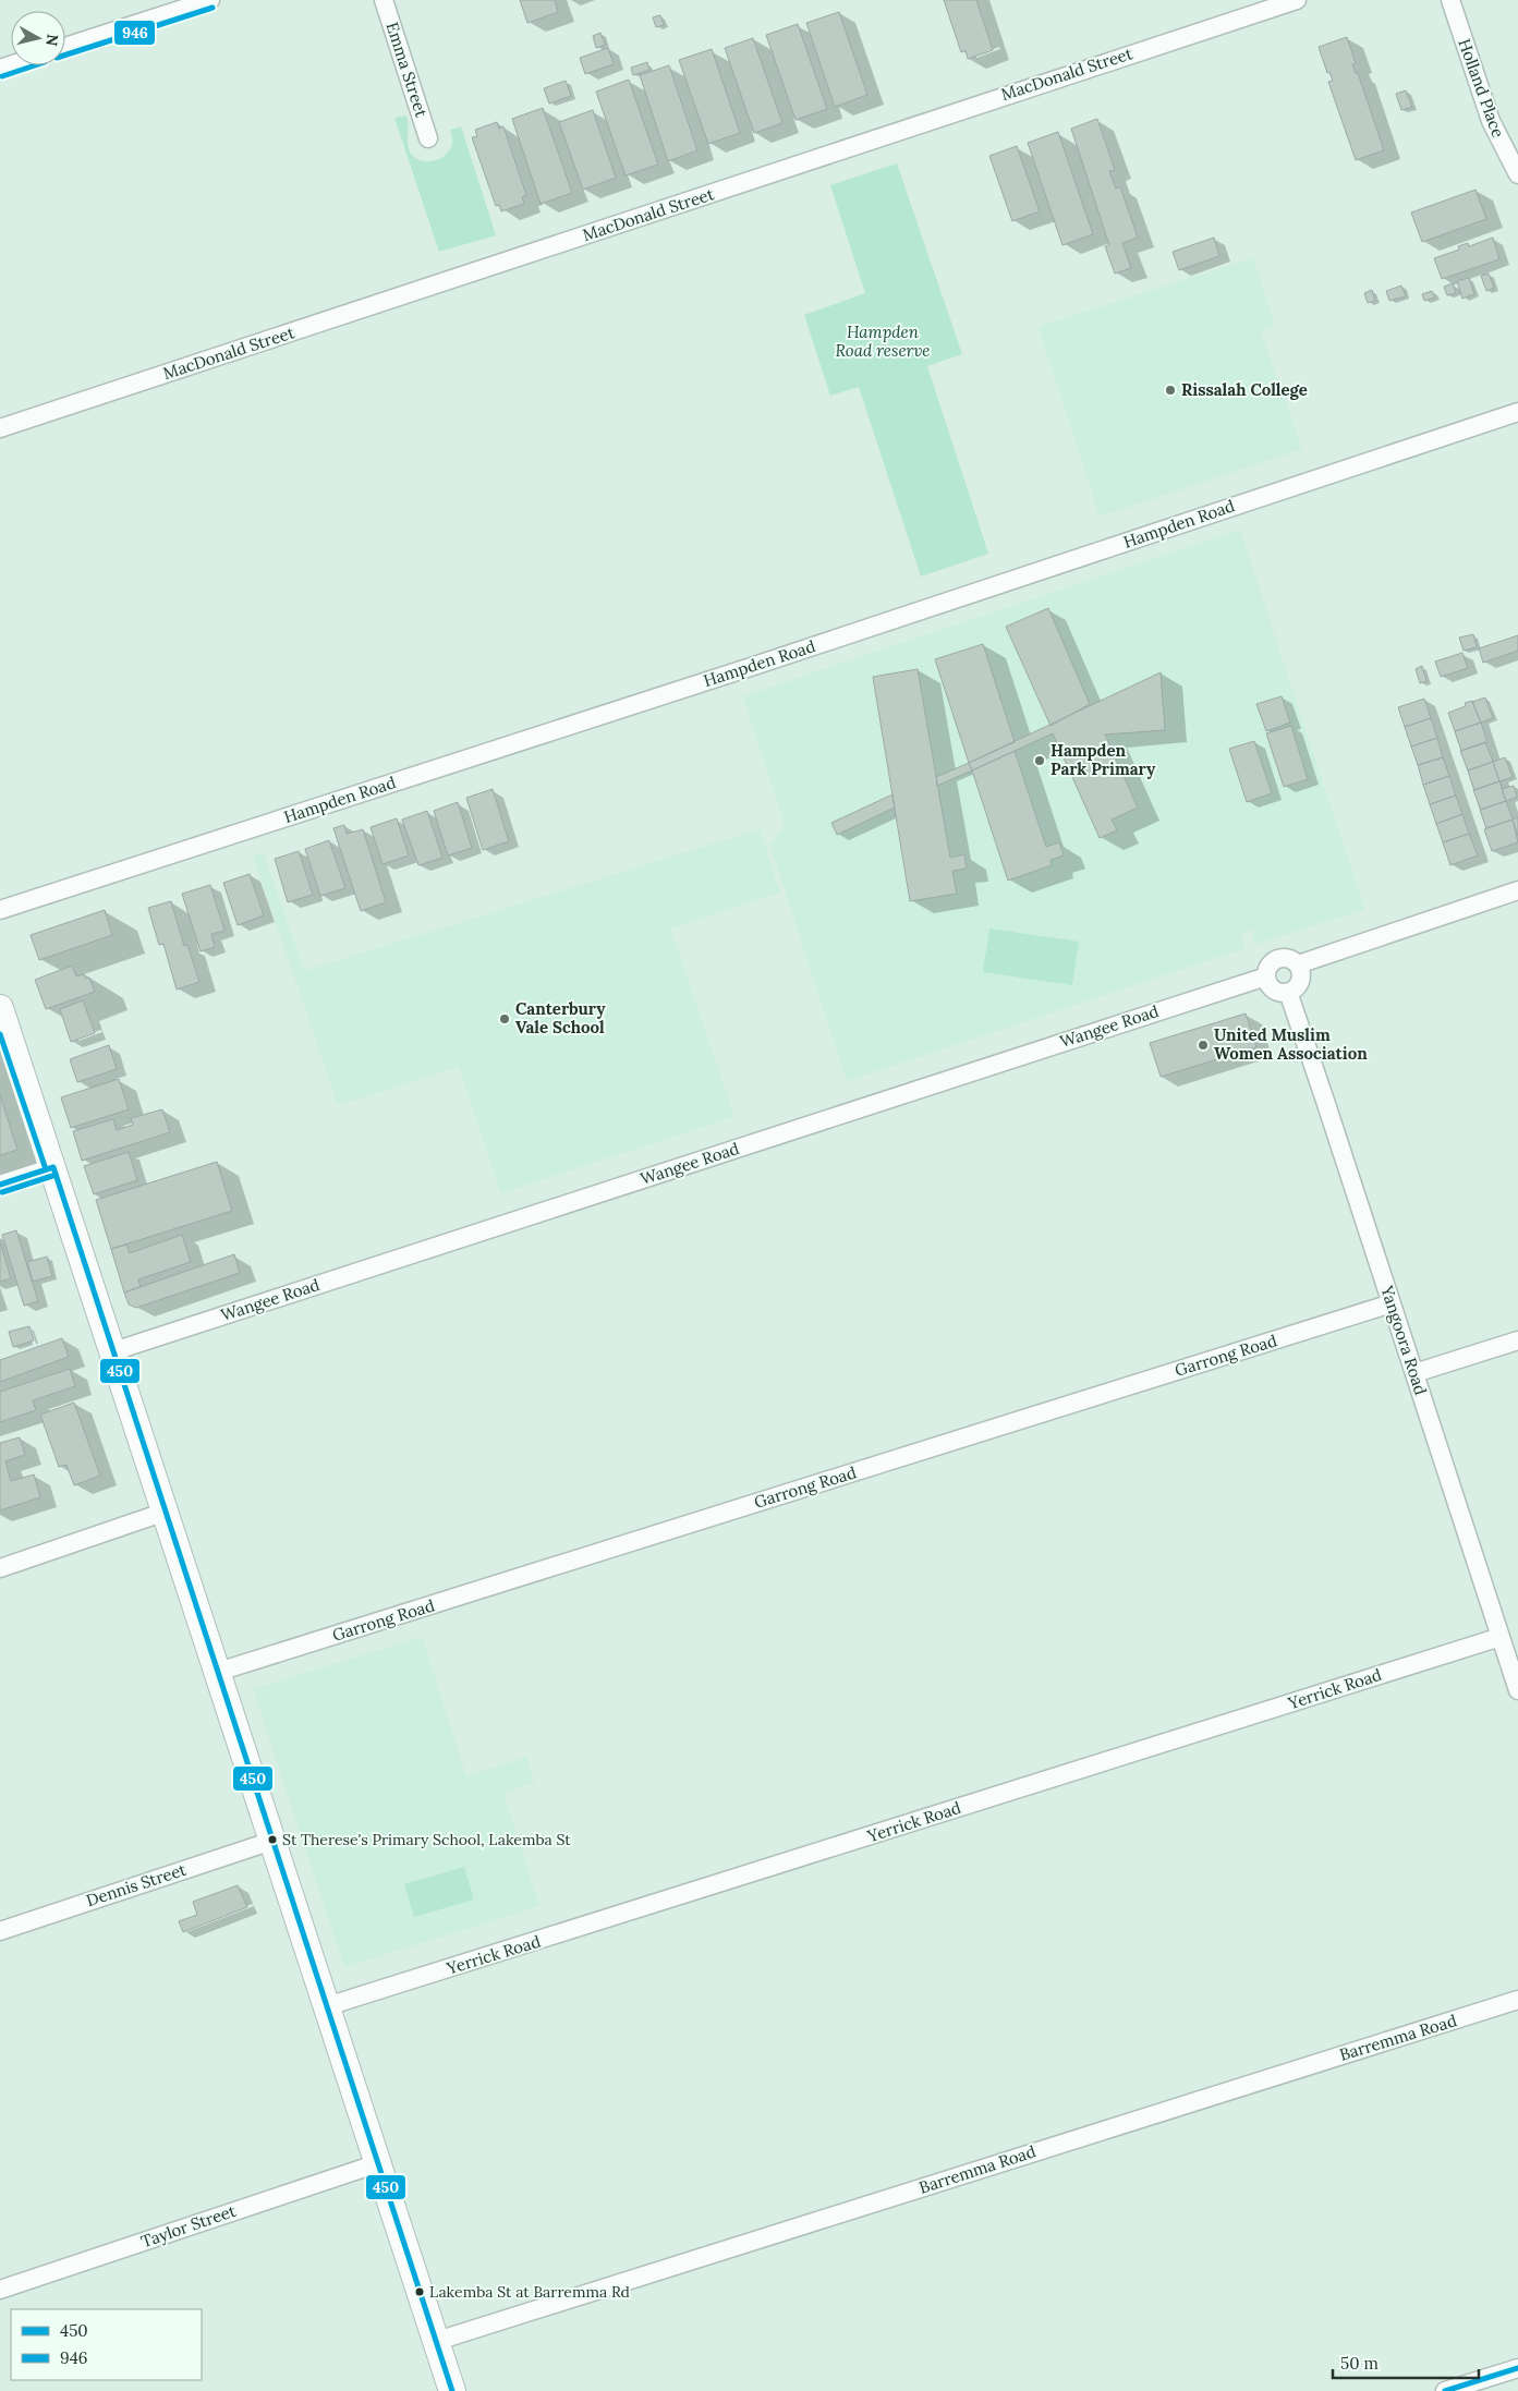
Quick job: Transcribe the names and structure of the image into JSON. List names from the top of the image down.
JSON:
{
  "streets": {
    "street": [
      "Emma Street",
      "MacDonald Street",
      "Holland Place",
      "Hampden Road",
      "Wangee Road",
      "Yangoora Road",
      "Garrong Road",
      "Yerrick Road",
      "Dennis Street",
      "Barremma Road",
      "Taylor Street"
    ]
  },
  "crossings": [
    ["Wangee Road", "Yangoora Road"],
    ["Yangoora Road", "Garrong Road"],
    ["Yangoora Road", "Yerrick Road"]
  ],
  "parks": ["Hampden Road reserve"],
  "places": [
    "Rissalah College",
    "Hampden Park Primary",
    "Canterbury Vale School",
    "United Muslim Women Association",
    "St Therese's Primary School, Lakemba St",
    "Lakemba St at Barremma Rd"
  ],
  "lines": ["transit line 946", "transit line 450"],
  "legend": ["450", "946"],
  "scale_bar": "50 m",
  "north": "right"
}
